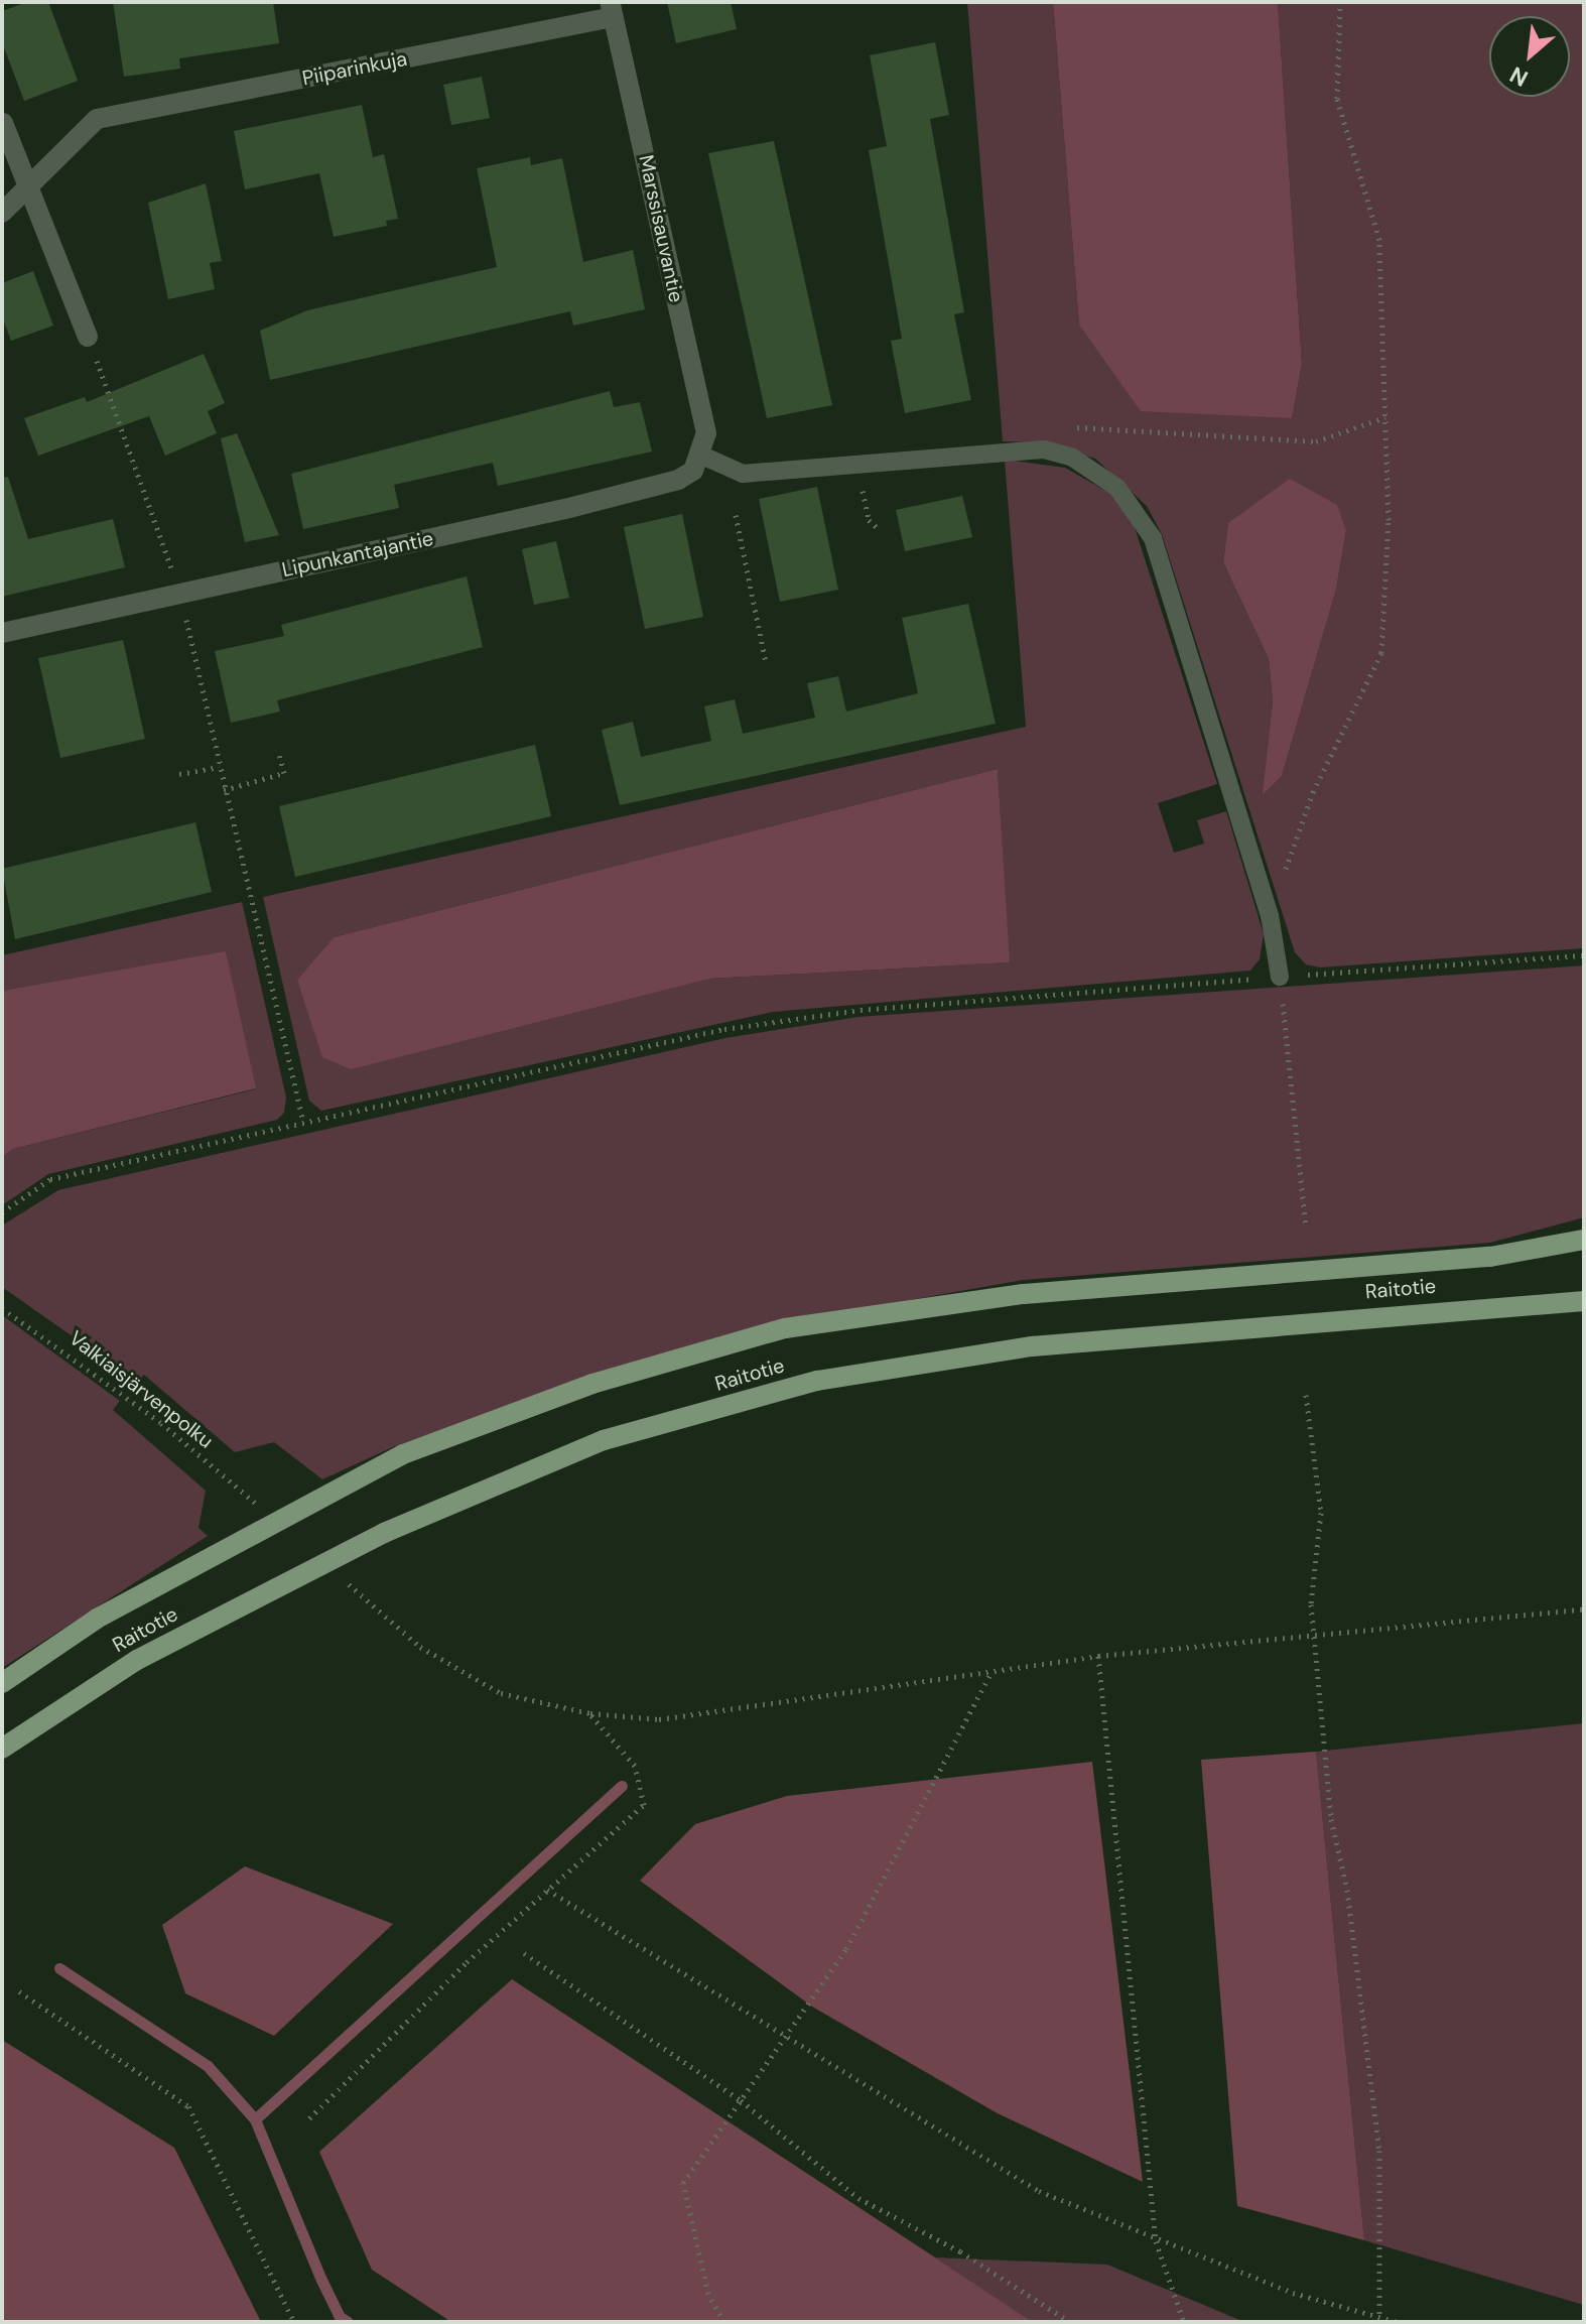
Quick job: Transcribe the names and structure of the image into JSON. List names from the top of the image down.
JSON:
{
  "streets": {
    "main road": ["Raitotie"],
    "street": ["Piiparinkuja", "Marssisauvantie", "Lipunkantajantie"],
    "path": ["Valkiaisjärvenpolku"]
  },
  "crossings": [
    ["Piiparinkuja", "Marssisauvantie"],
    ["Marssisauvantie", "Lipunkantajantie"]
  ],
  "north": "bottom left"
}
